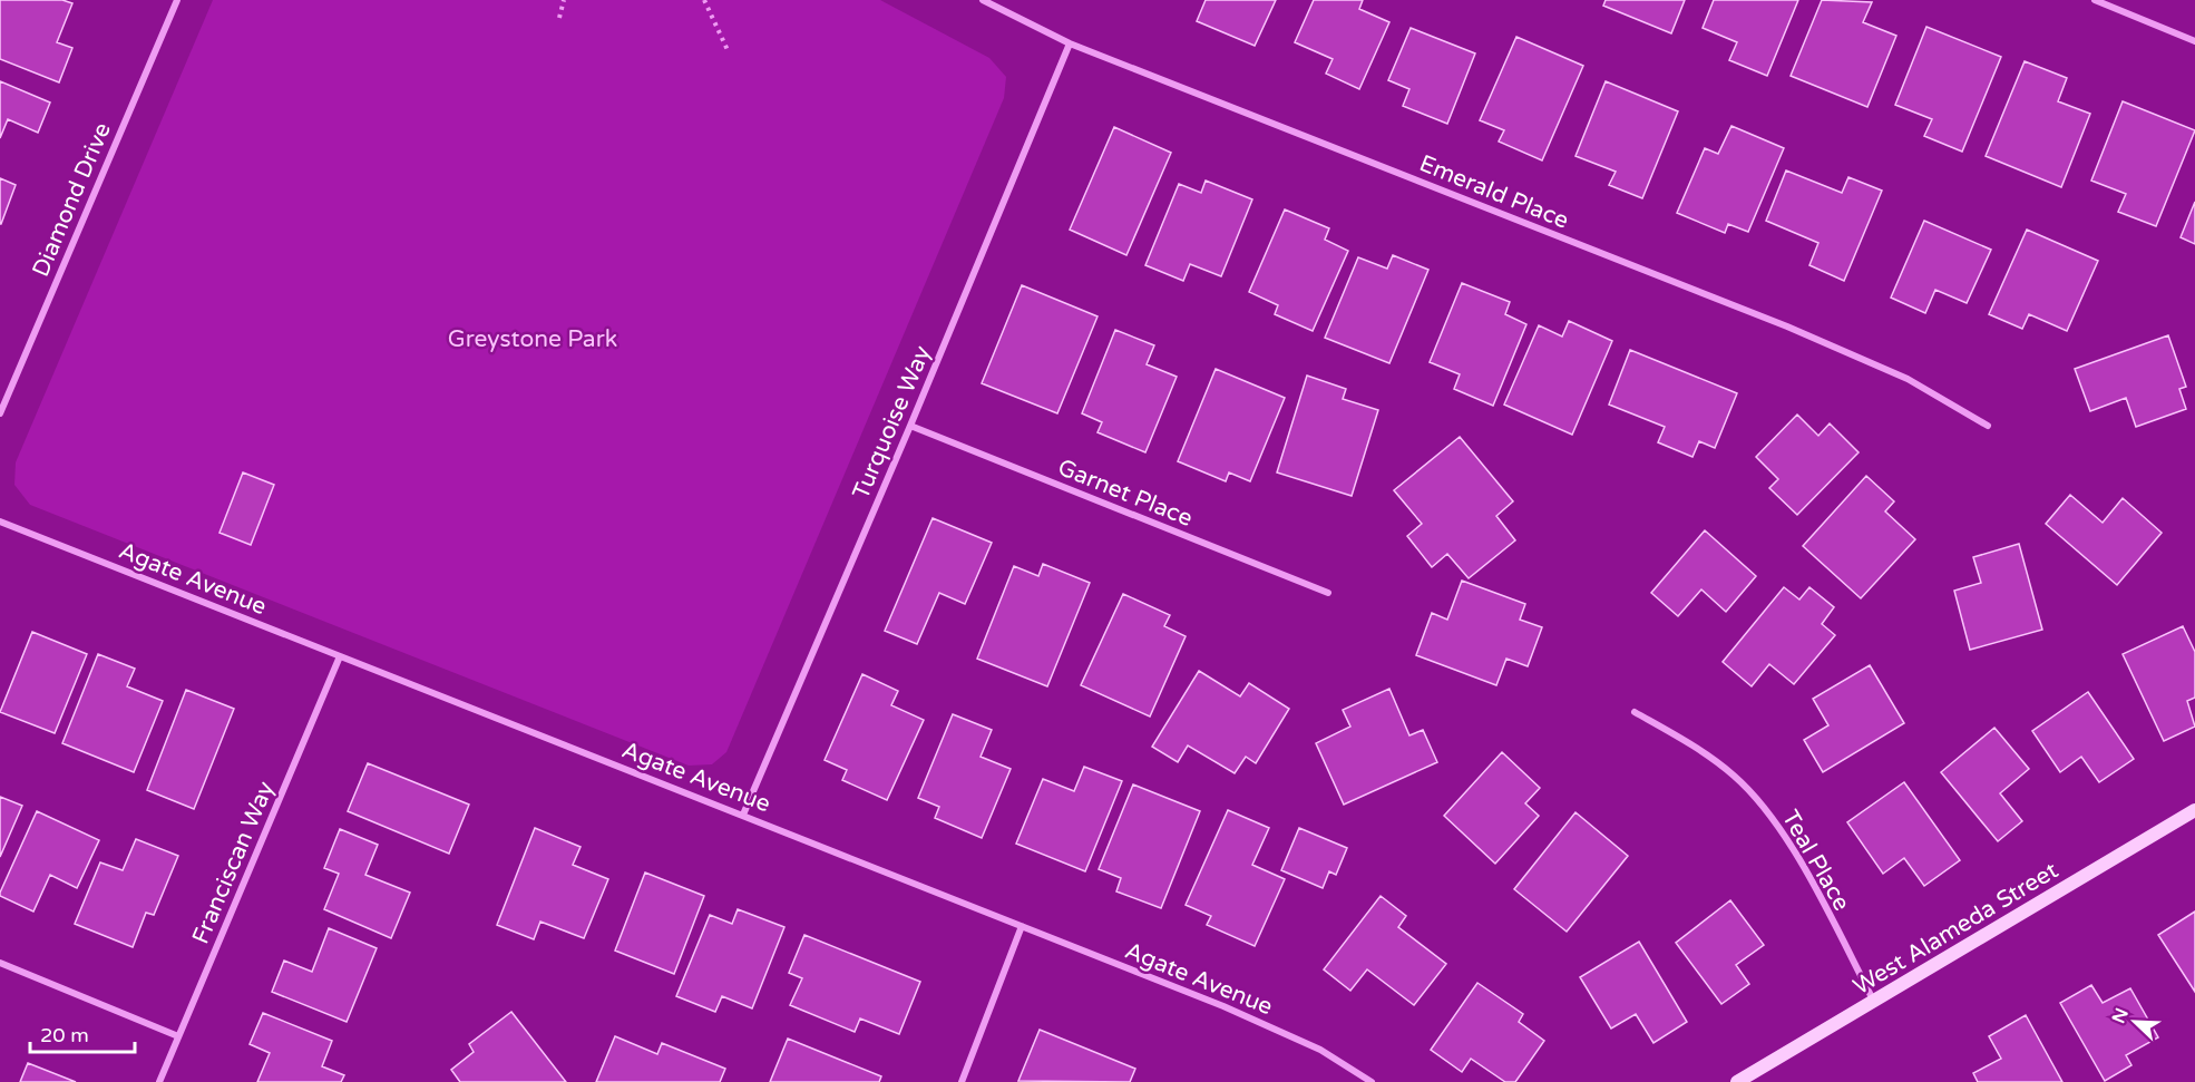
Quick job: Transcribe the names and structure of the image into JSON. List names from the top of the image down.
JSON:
{
  "streets": {
    "street": [
      "Emerald Place",
      "Diamond Drive",
      "Turquoise Way",
      "Garnet Place",
      "Agate Avenue",
      "Teal Place",
      "Franciscan Way",
      "West Alameda Street"
    ]
  },
  "crossings": [
    ["Emerald Place", "Turquoise Way"],
    ["Turquoise Way", "Garnet Place"],
    ["Turquoise Way", "Agate Avenue"],
    ["Agate Avenue", "Franciscan Way"],
    ["Teal Place", "West Alameda Street"]
  ],
  "parks": ["Greystone Park"],
  "scale_bar": "20 m",
  "north": "top left"
}
